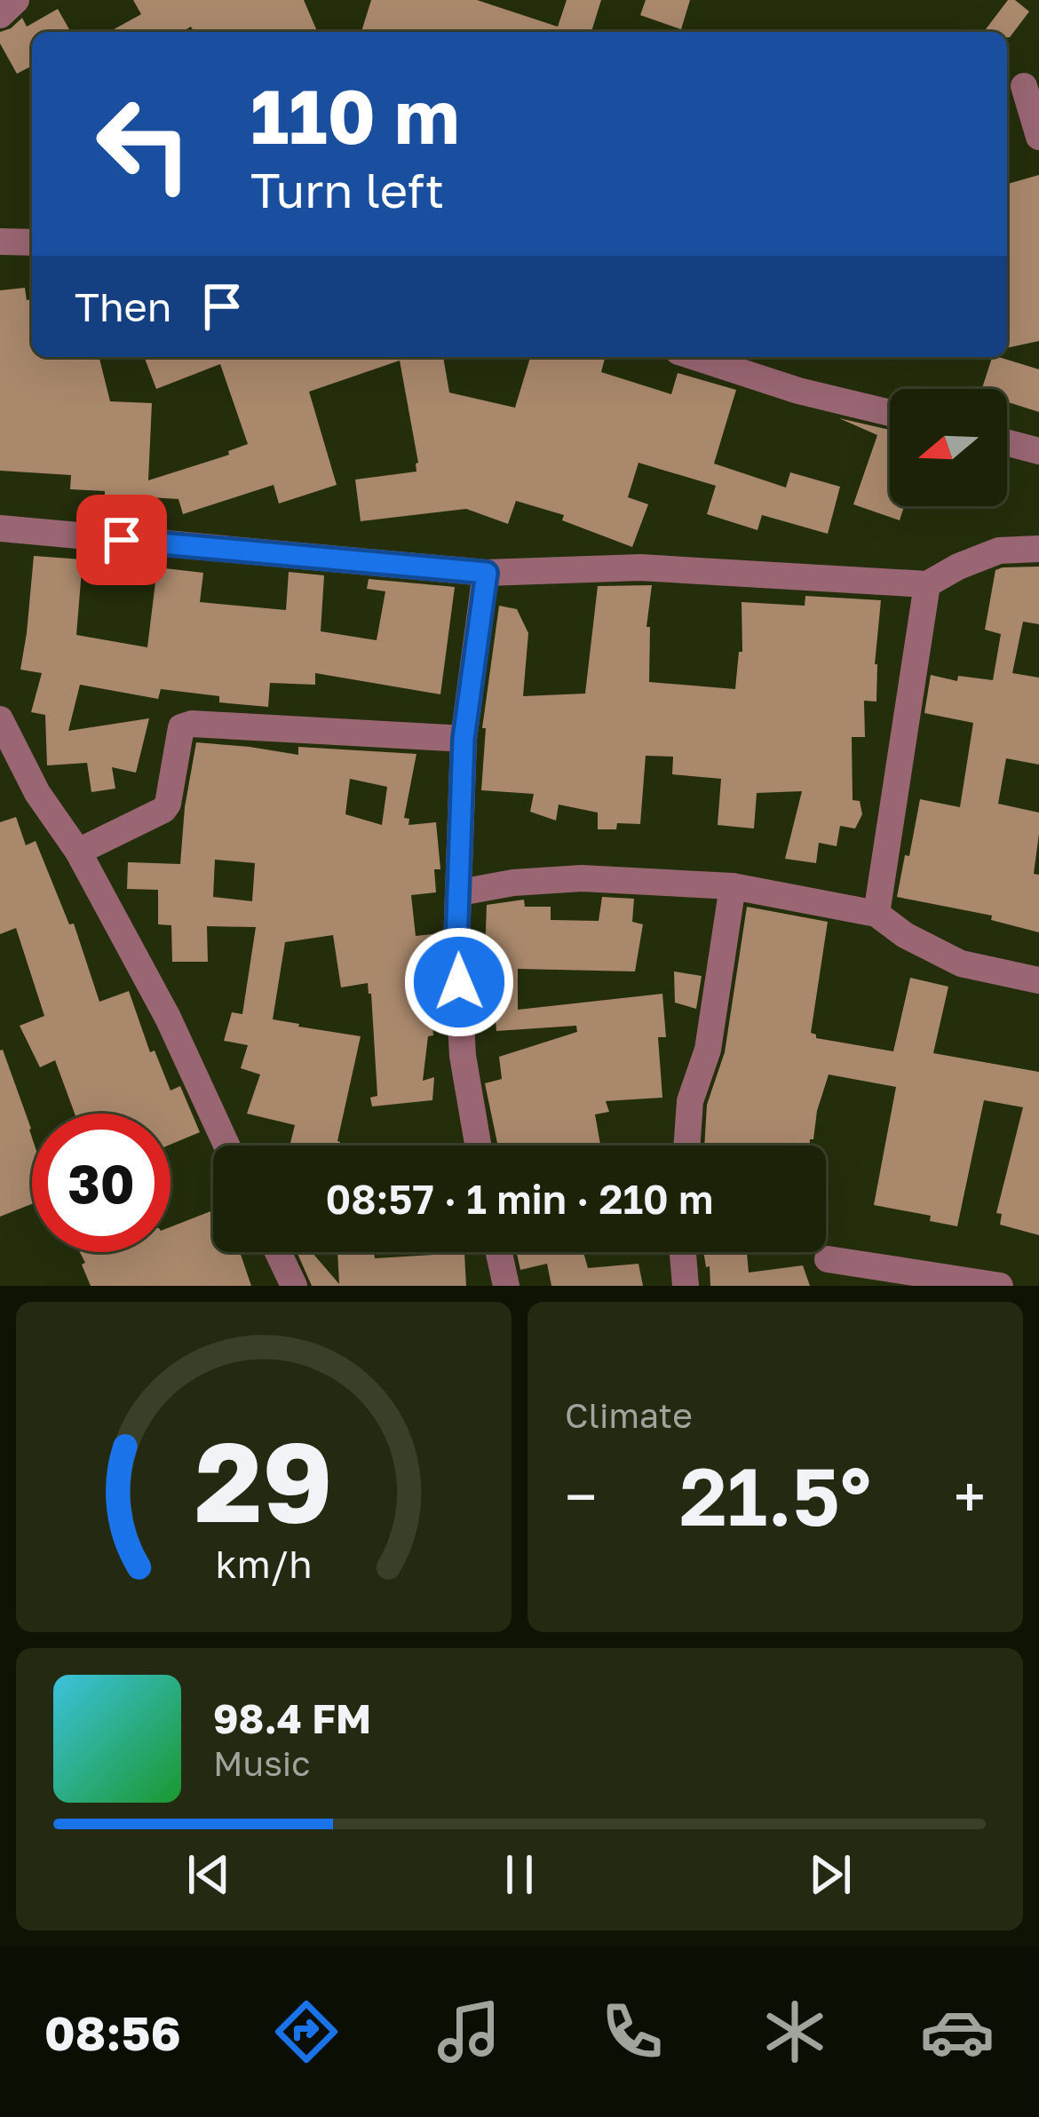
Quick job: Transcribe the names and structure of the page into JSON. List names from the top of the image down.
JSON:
{
  "north": "left",
  "page": {
    "turn": ["110 m", "Turn left"],
    "then": "Then",
    "limit": "30",
    "trip": "08:57 · 1 min · 210 m",
    "tile": "Climate",
    "heat": ["−", "21.5°", "+"],
    "song": ["98.4 FM", "Music"],
    "tabs": "08:56",
    "gauge": ["29", "km/h"]
  }
}
